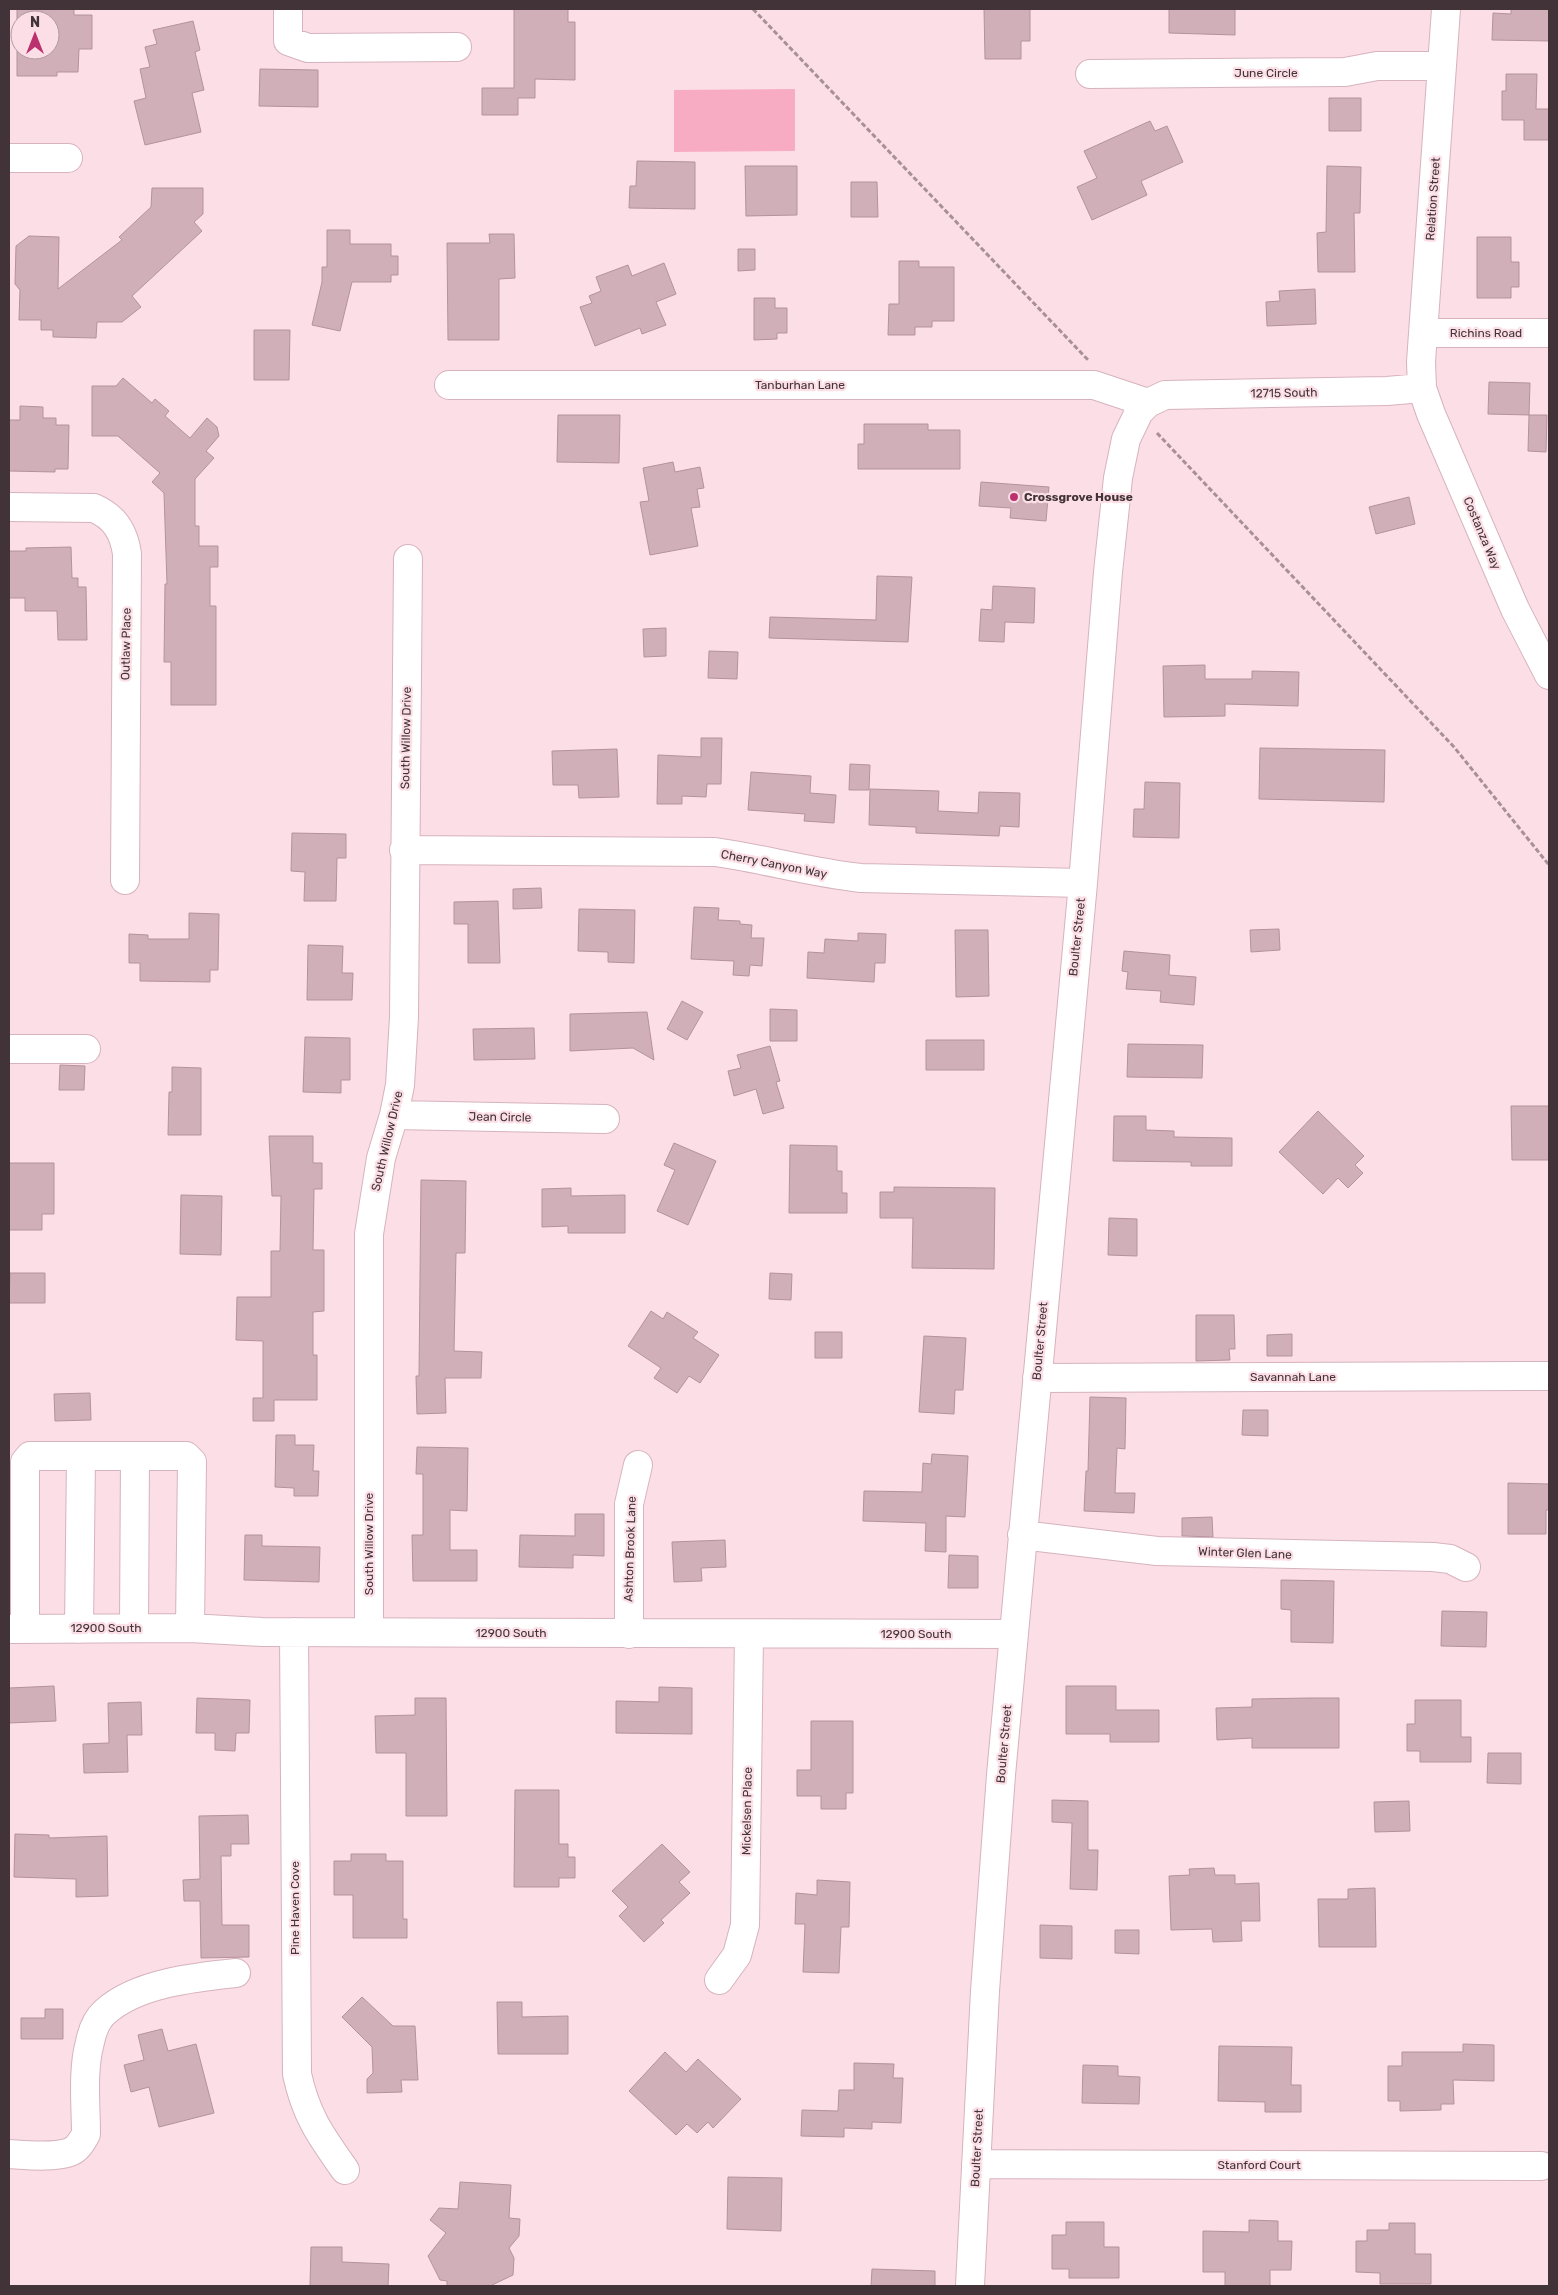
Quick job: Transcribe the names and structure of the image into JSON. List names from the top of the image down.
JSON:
{
  "streets": {
    "street": [
      "June Circle",
      "Relation Street",
      "Richins Road",
      "Tanburhan Lane",
      "12715 South",
      "Costanza Way",
      "Outlaw Place",
      "South Willow Drive",
      "Cherry Canyon Way",
      "Boulter Street",
      "Jean Circle",
      "Savannah Lane",
      "Ashton Brook Lane",
      "Winter Glen Lane",
      "12900 South",
      "Mickelsen Place",
      "Pine Haven Cove",
      "Stanford Court"
    ]
  },
  "crossings": [
    ["June Circle", "Relation Street"],
    ["Relation Street", "Richins Road"],
    ["Relation Street", "12715 South"],
    ["Relation Street", "Costanza Way"],
    ["Tanburhan Lane", "12715 South"],
    ["Tanburhan Lane", "Boulter Street"],
    ["12715 South", "Costanza Way"],
    ["12715 South", "Boulter Street"],
    ["South Willow Drive", "Cherry Canyon Way"],
    ["South Willow Drive", "Jean Circle"],
    ["South Willow Drive", "12900 South"],
    ["Cherry Canyon Way", "Boulter Street"],
    ["Boulter Street", "Savannah Lane"],
    ["Boulter Street", "Winter Glen Lane"],
    ["Boulter Street", "12900 South"],
    ["Boulter Street", "Stanford Court"],
    ["Ashton Brook Lane", "12900 South"],
    ["12900 South", "Mickelsen Place"],
    ["12900 South", "Pine Haven Cove"]
  ],
  "places": ["Crossgrove House"],
  "north": "top"
}
